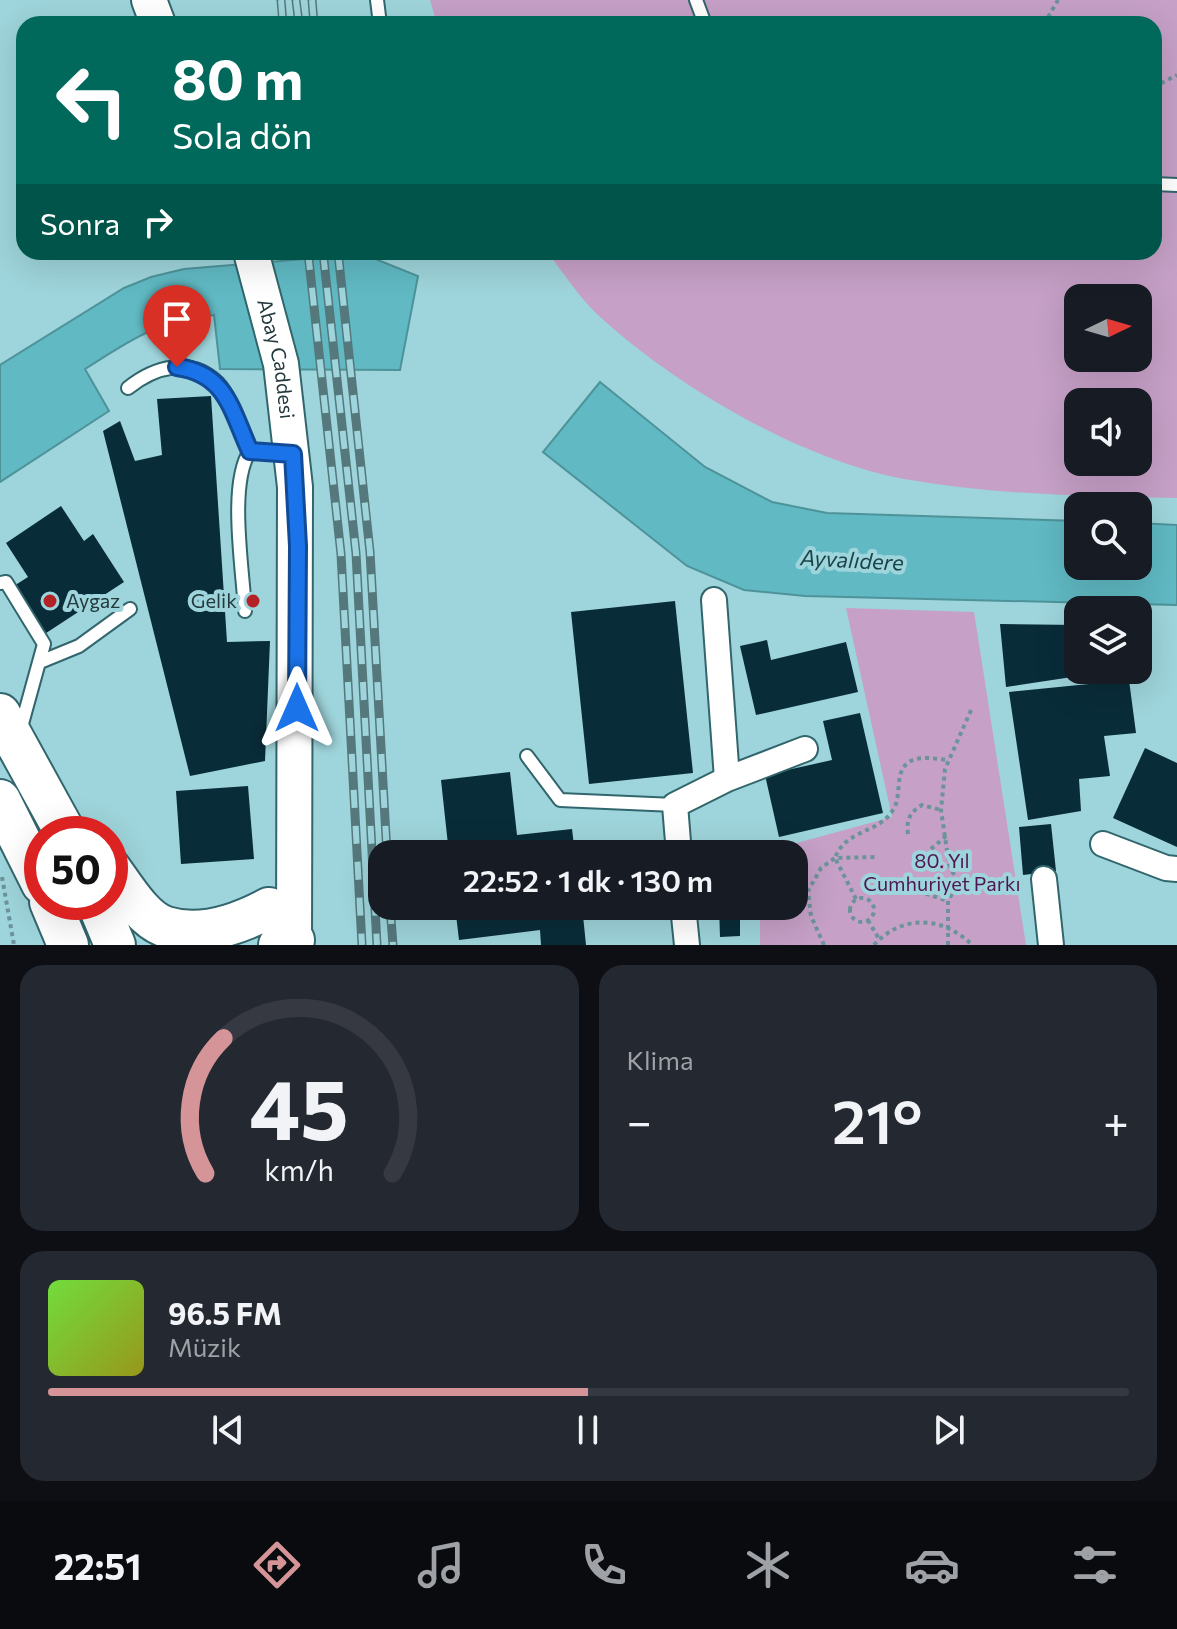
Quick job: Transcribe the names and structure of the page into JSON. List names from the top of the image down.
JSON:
{
  "streets": {
    "main road": ["Abay Caddesi"]
  },
  "water": ["Ayvalıdere"],
  "parks": ["80. Yıl Cumhuriyet Parkı"],
  "places": ["Aygaz", "Gelik"],
  "north": "right",
  "page": {
    "turn": ["80 m", "Sola dön"],
    "then": "Sonra",
    "limit": "50",
    "trip": "22:52 · 1 dk · 130 m",
    "tile": "Klima",
    "heat": ["−", "21°", "+"],
    "song": ["96.5 FM", "Müzik"],
    "tabs": "22:51",
    "gauge": ["45", "km/h"]
  }
}
